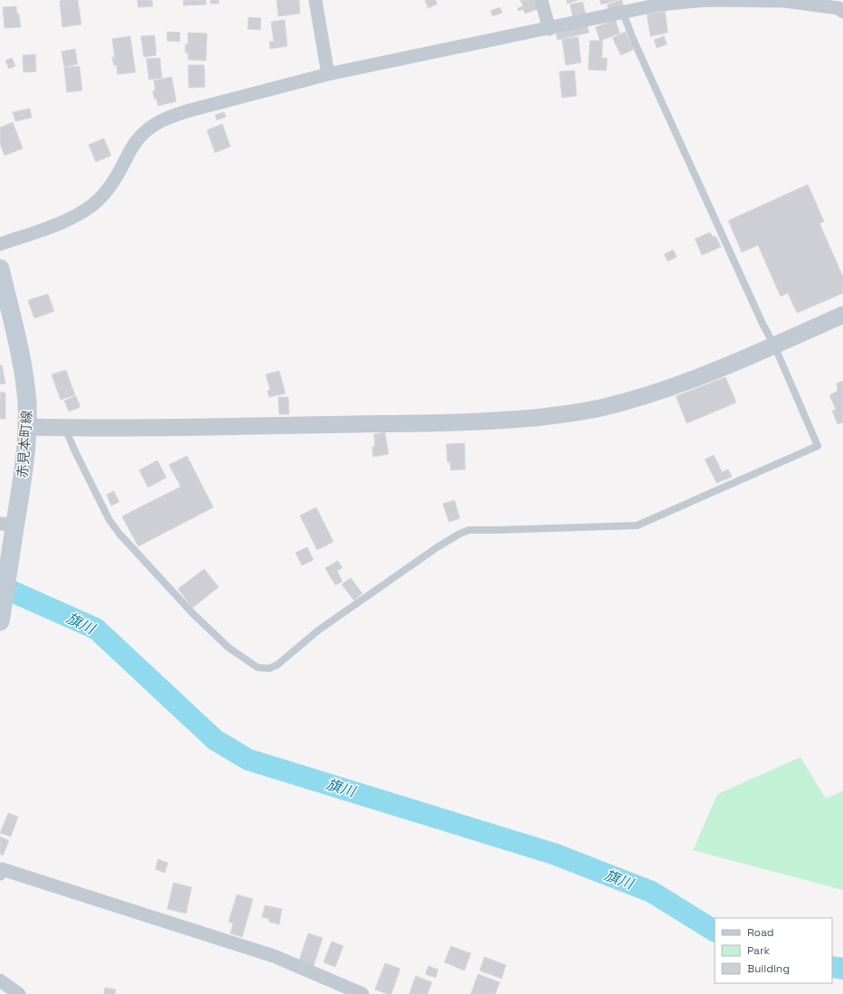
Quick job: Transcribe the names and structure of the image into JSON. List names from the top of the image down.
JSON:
{
  "streets": {
    "main road": ["赤見本町線"]
  },
  "water": ["旗川"],
  "legend": ["Road", "Park", "Building"]
}
